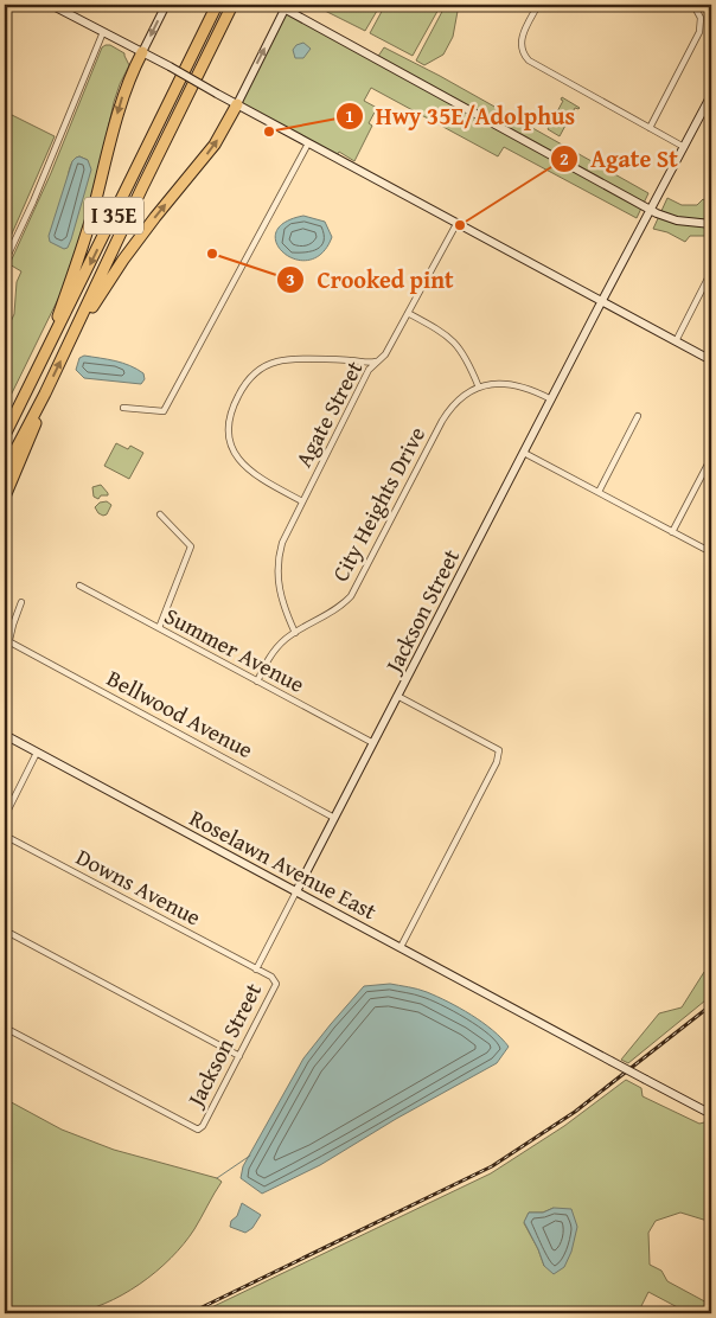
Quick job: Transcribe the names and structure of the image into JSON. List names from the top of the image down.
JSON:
{
  "streets": {
    "highway": ["I 35E"],
    "street": [
      "Agate Street",
      "City Heights Drive",
      "Jackson Street",
      "Summer Avenue",
      "Bellwood Avenue",
      "Roselawn Avenue East",
      "Downs Avenue"
    ]
  },
  "crossings": [
    ["Agate Street", "City Heights Drive"],
    ["City Heights Drive", "Summer Avenue"],
    ["Jackson Street", "Summer Avenue"],
    ["Jackson Street", "Bellwood Avenue"],
    ["Jackson Street", "Roselawn Avenue East"],
    ["Jackson Street", "Downs Avenue"]
  ],
  "places": ["Hwy 35E/Adolphus", "Agate St", "Crooked pint"]
}
